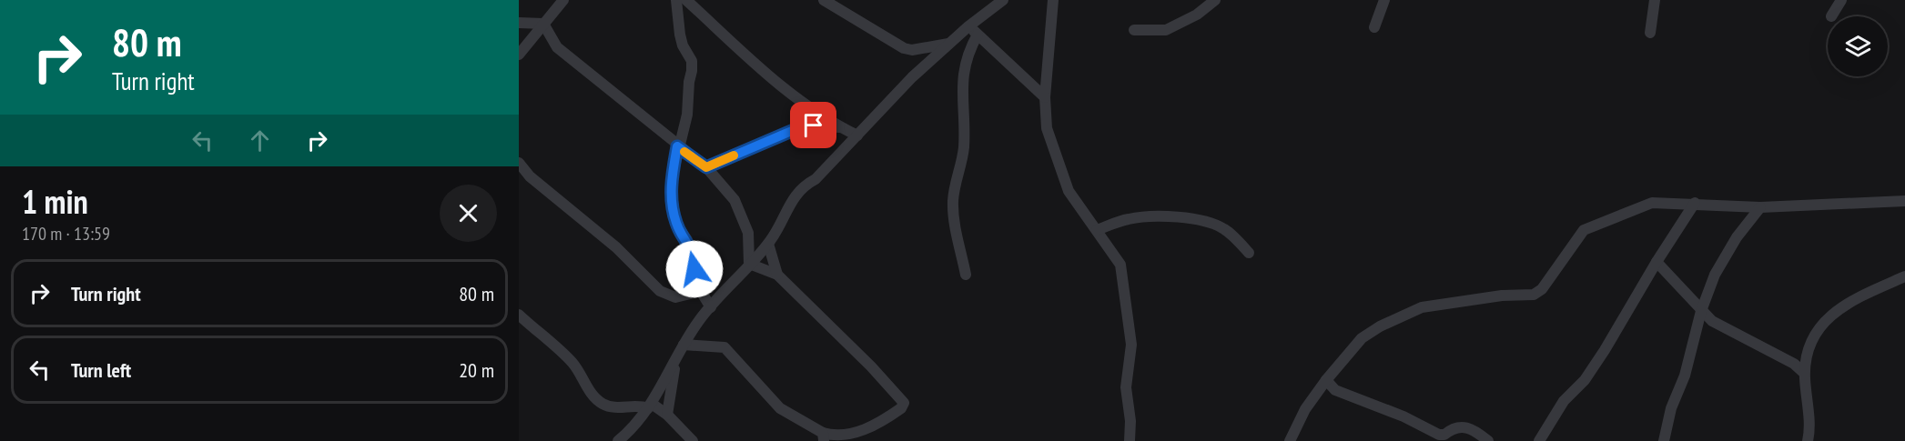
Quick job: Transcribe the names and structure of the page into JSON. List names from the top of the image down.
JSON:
{
  "page": {
    "turn": ["80 m", "Turn right"],
    "heading": ["1 min", "170 m · 13:59"],
    "list": [
      {
        "name": "Turn right",
        "value": "80 m"
      },
      {
        "name": "Turn left",
        "value": "20 m"
      }
    ]
  }
}
